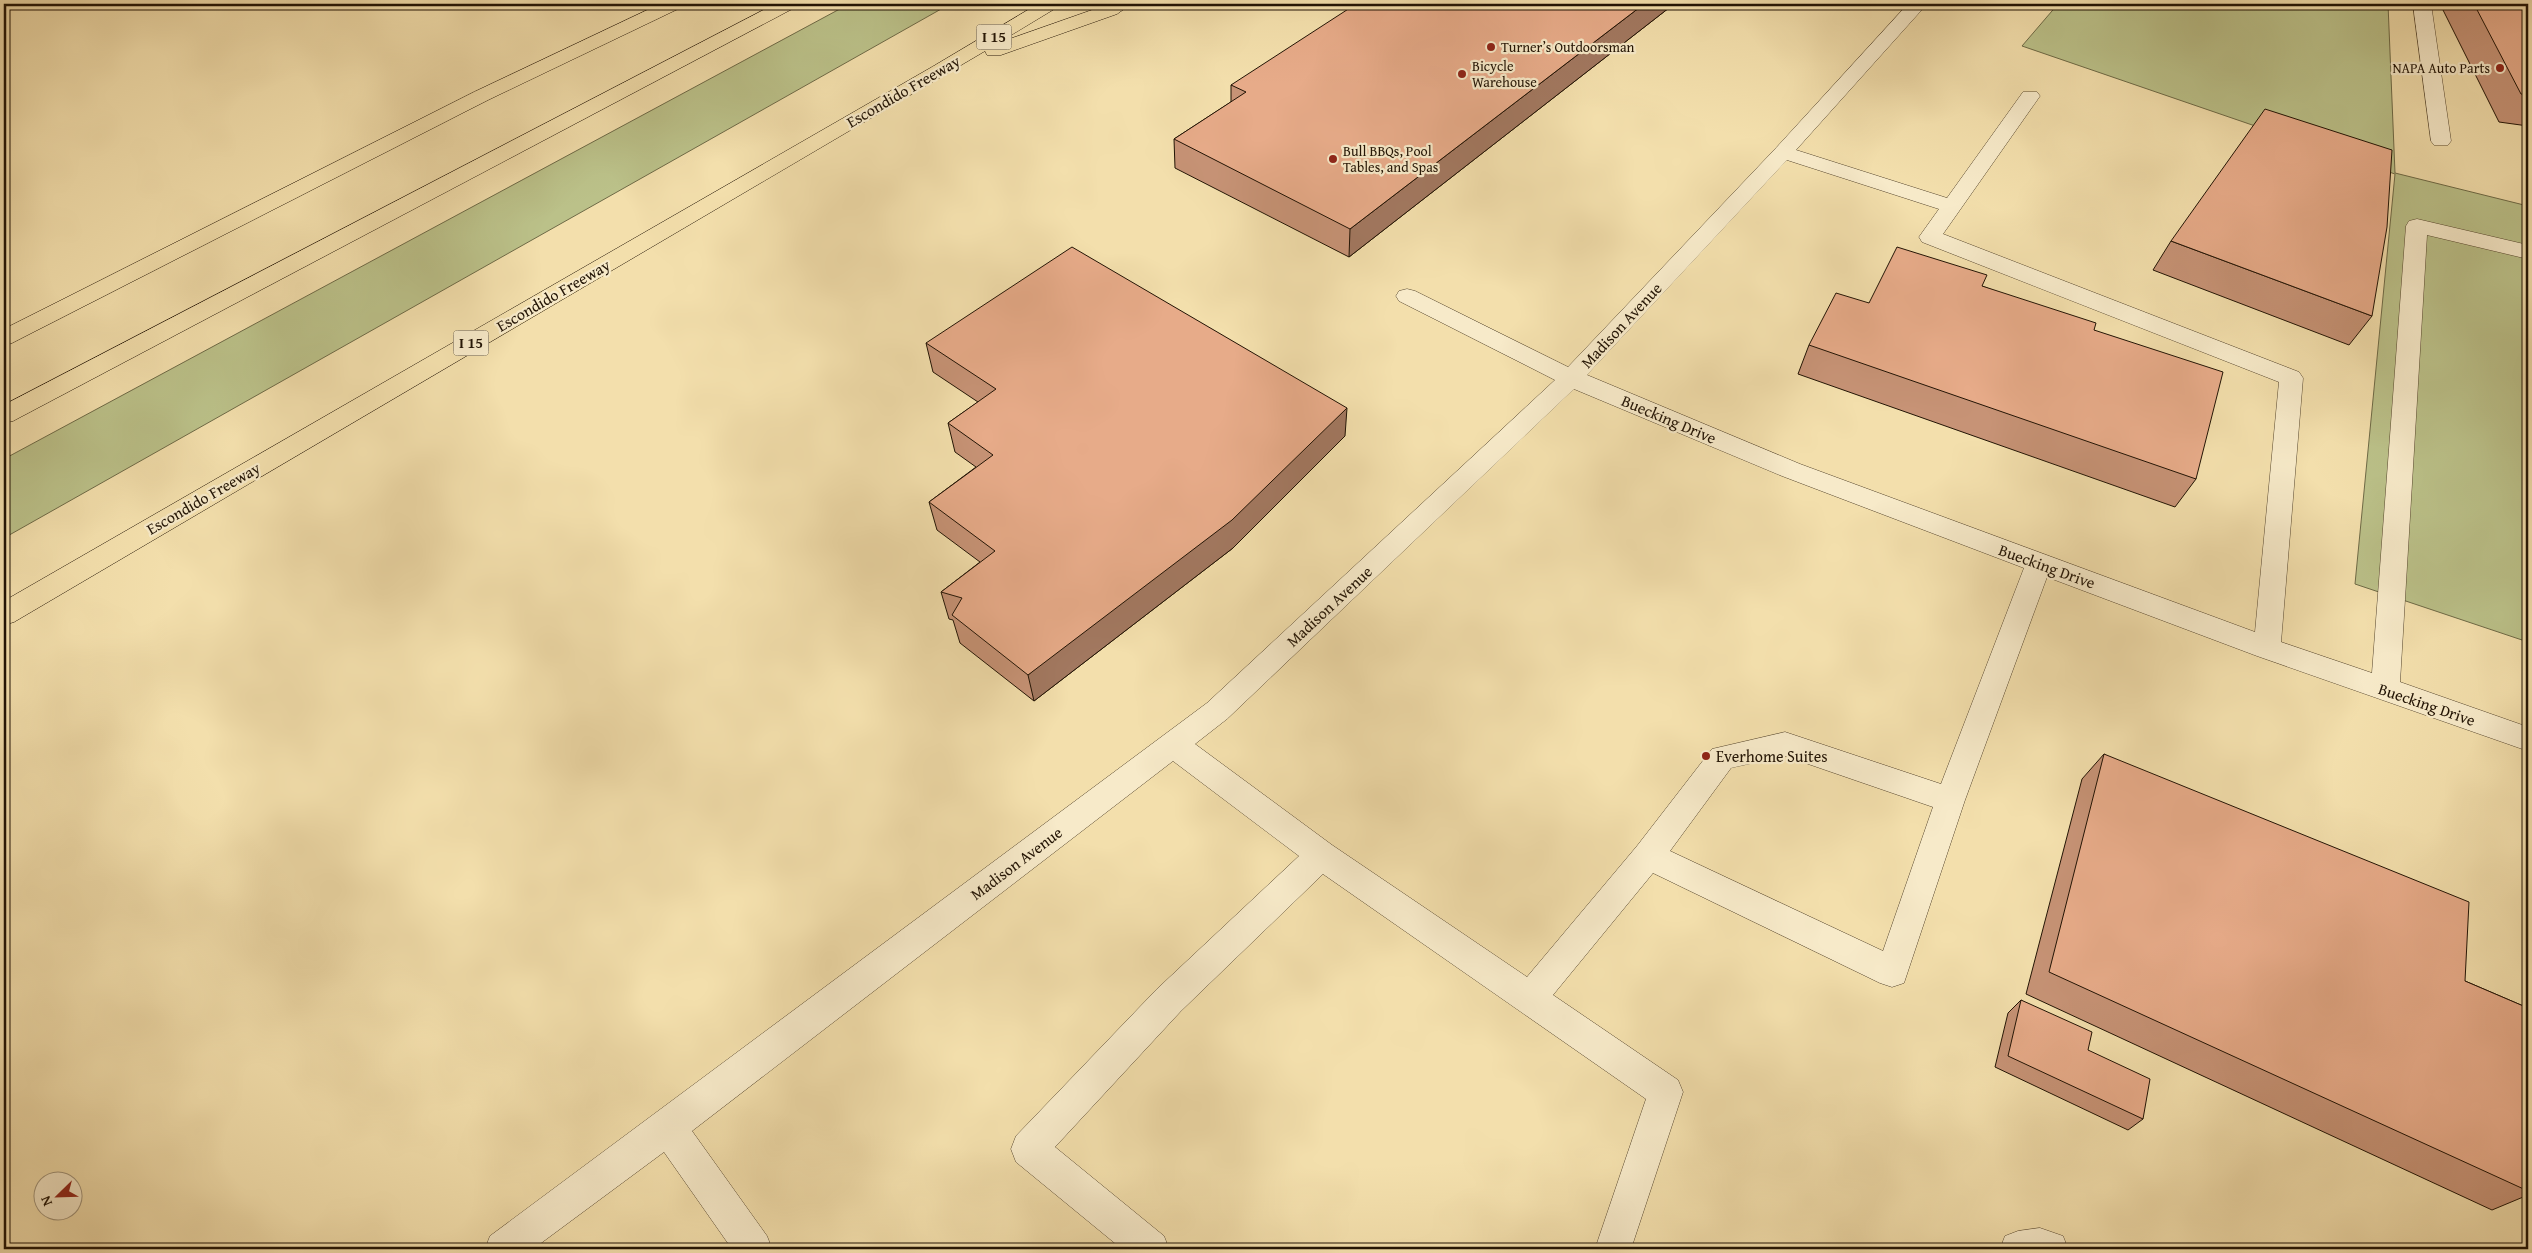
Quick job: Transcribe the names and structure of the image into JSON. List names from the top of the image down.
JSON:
{
  "streets": {
    "highway": ["I 15", "Escondido Freeway"],
    "street": ["Madison Avenue", "Buecking Drive"]
  },
  "crossings": [
    ["Madison Avenue", "Buecking Drive"]
  ],
  "places": [
    "Turner’s Outdoorsman",
    "NAPA Auto Parts",
    "Bicycle Warehouse",
    "Bull BBQs, Pool Tables, and Spas",
    "Everhome Suites"
  ],
  "north": "bottom left"
}
